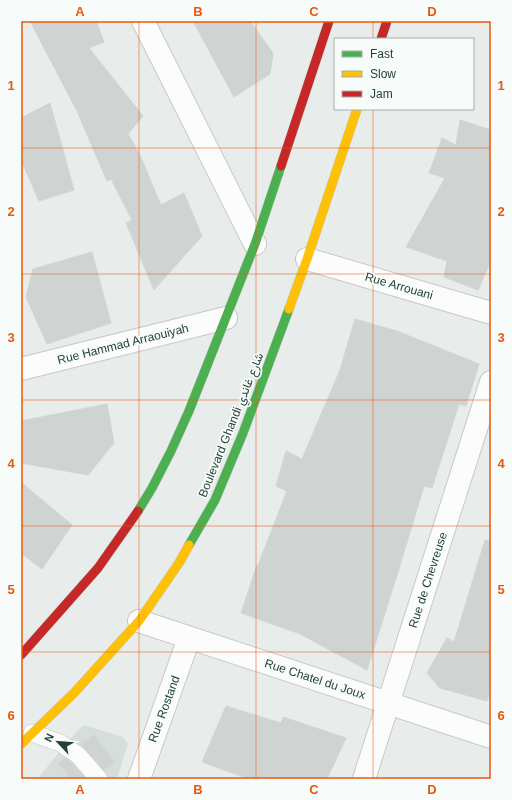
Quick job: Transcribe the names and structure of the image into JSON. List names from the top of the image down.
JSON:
{
  "streets": {
    "main road": ["Boulevard Ghandi شارع غاندي"],
    "street": [
      "Rue Arrouani",
      "Rue Hammad Arraouiyah",
      "Rue de Chevreuse",
      "Rue Chatel du Joux",
      "Rue Rostand"
    ]
  },
  "crossings": [
    ["Rue Arrouani", "Boulevard Ghandi شارع غاندي"],
    ["Boulevard Ghandi شارع غاندي", "Rue Chatel du Joux"],
    ["Rue de Chevreuse", "Rue Chatel du Joux"],
    ["Rue Chatel du Joux", "Rue Rostand"]
  ],
  "legend": ["Fast", "Slow", "Jam"],
  "north": "top left",
  "grid": {
    "columns": [
      "A",
      "B",
      "C",
      "D"
    ],
    "rows": [
      "1",
      "2",
      "3",
      "4",
      "5",
      "6"
    ]
  }
}
